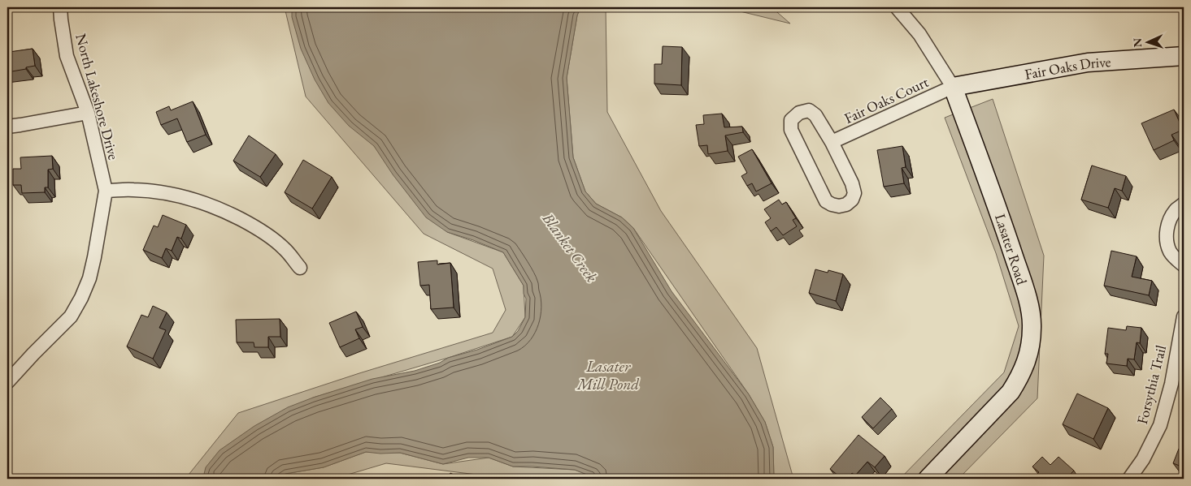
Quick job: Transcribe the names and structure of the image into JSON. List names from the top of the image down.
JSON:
{
  "streets": {
    "street": [
      "Fair Oaks Drive",
      "North Lakeshore Drive",
      "Fair Oaks Court",
      "Lasater Road",
      "Forsythia Trail"
    ]
  },
  "crossings": [
    ["Fair Oaks Drive", "Fair Oaks Court"],
    ["Fair Oaks Drive", "Lasater Road"],
    ["Fair Oaks Court", "Lasater Road"]
  ],
  "water": ["Blanket Creek", "Lasater Mill Pond"],
  "north": "left"
}
